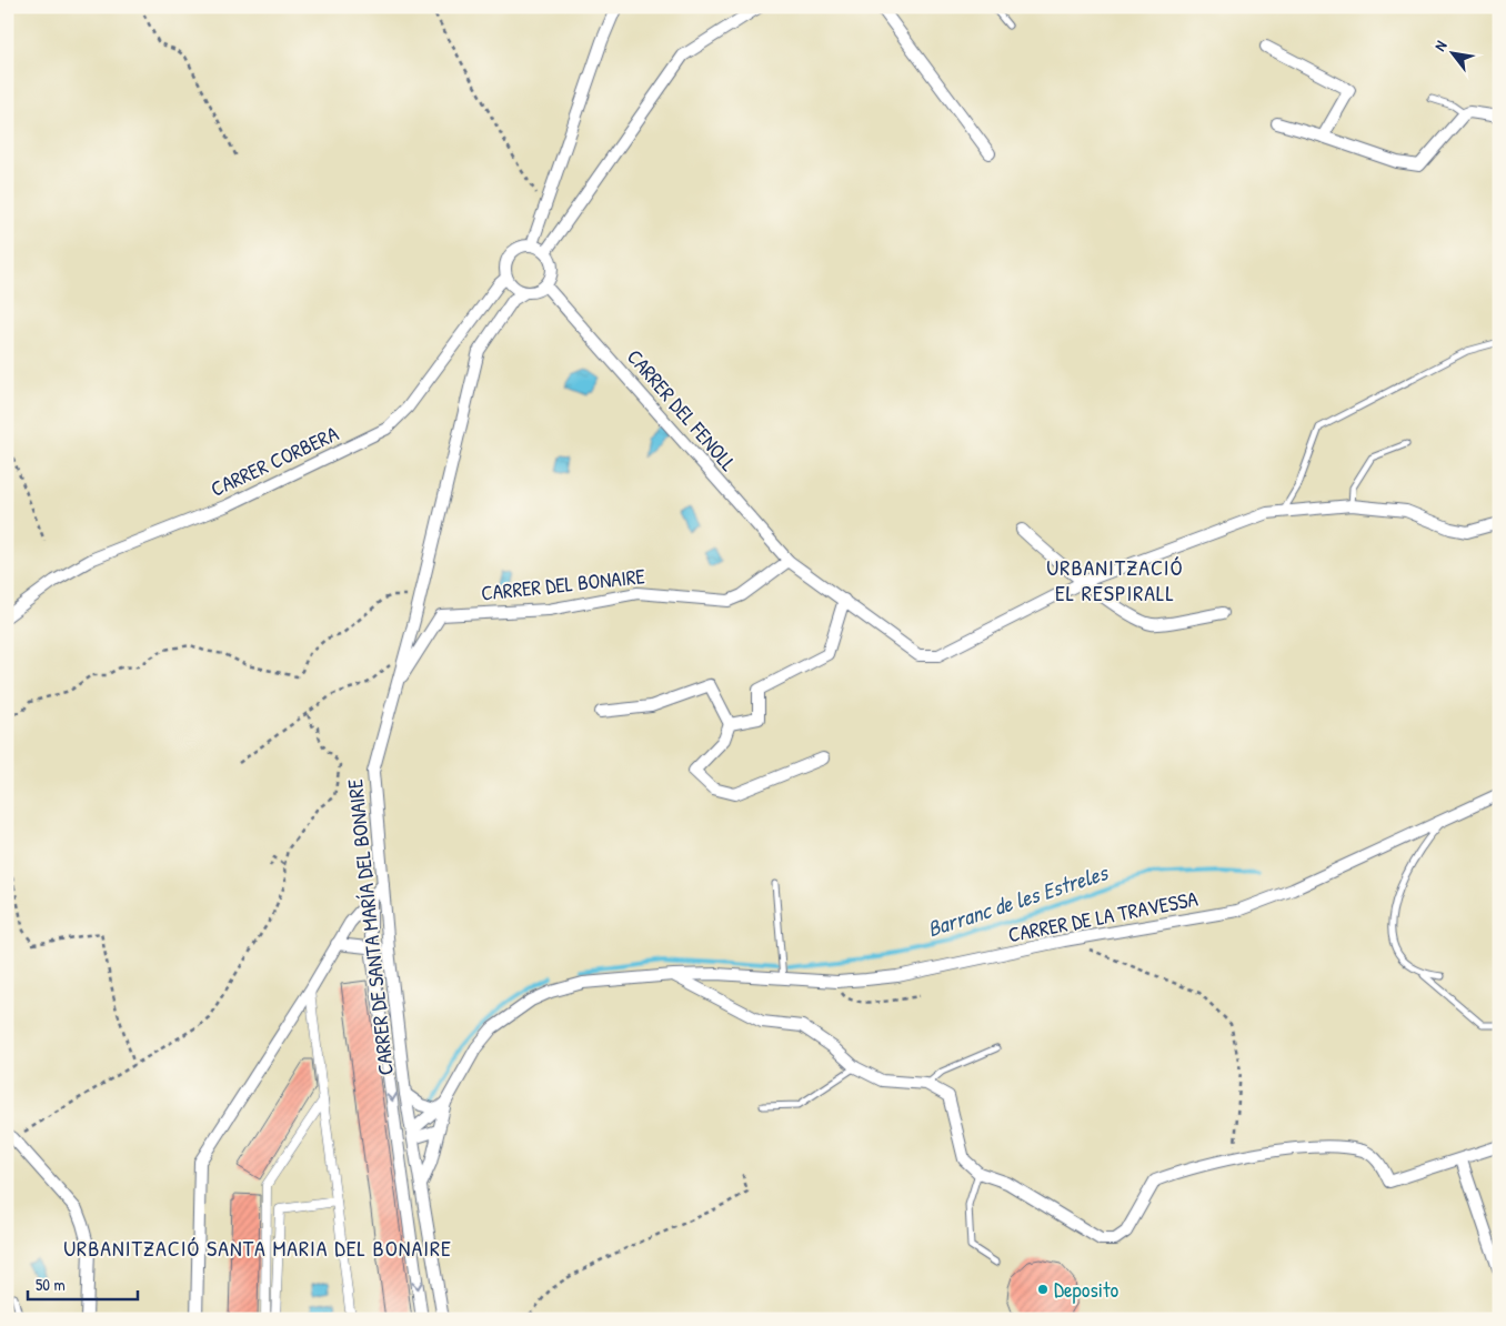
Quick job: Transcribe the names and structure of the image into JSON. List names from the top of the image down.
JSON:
{
  "streets": {
    "street": [
      "CARRER DEL FENOLL",
      "CARRER CORBERA",
      "CARRER DEL BONAIRE",
      "CARRER DE LA TRAVESSA",
      "CARRER DE SANTA MARÍA DEL BONAIRE"
    ]
  },
  "crossings": [
    ["CARRER DEL FENOLL", "CARRER CORBERA"],
    ["CARRER DEL FENOLL", "CARRER DEL BONAIRE"],
    ["CARRER DEL FENOLL", "CARRER DE SANTA MARÍA DEL BONAIRE"],
    ["CARRER CORBERA", "CARRER DE SANTA MARÍA DEL BONAIRE"],
    ["CARRER DEL BONAIRE", "CARRER DE SANTA MARÍA DEL BONAIRE"],
    ["CARRER DE LA TRAVESSA", "CARRER DE SANTA MARÍA DEL BONAIRE"]
  ],
  "districts": ["URBANITZACIÓ EL RESPIRALL", "URBANITZACIÓ SANTA MARIA DEL BONAIRE"],
  "water": ["Barranc de les Estreles"],
  "places": ["Deposito"],
  "scale_bar": "50 m",
  "north": "top left"
}
